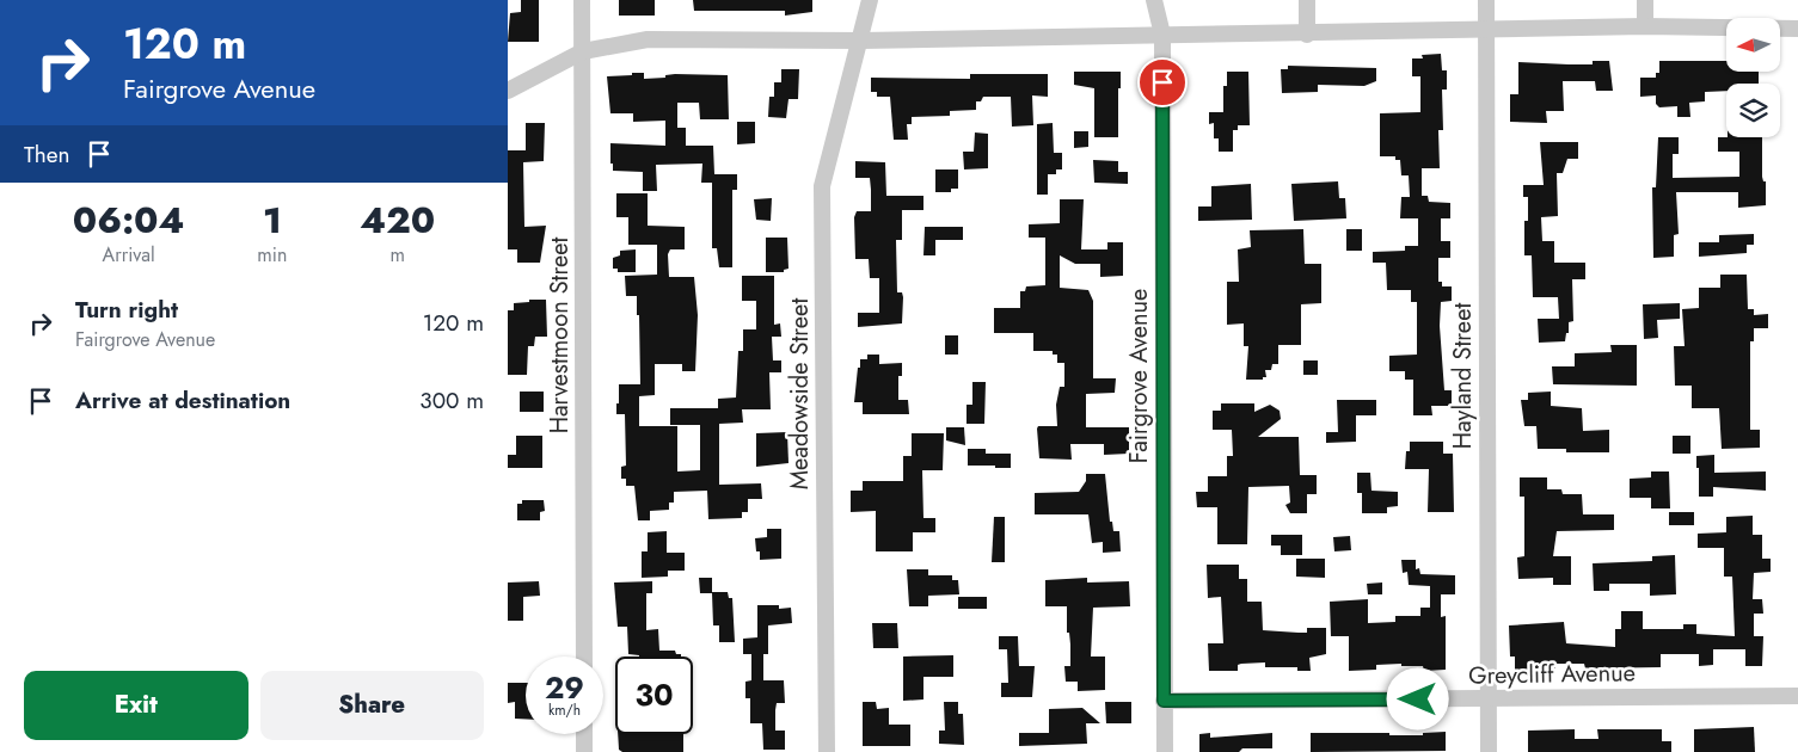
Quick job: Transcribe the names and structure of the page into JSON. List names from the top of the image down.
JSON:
{
  "streets": {
    "street": [
      "Harvestmoon Street",
      "Fairgrove Avenue",
      "Hayland Street",
      "Meadowside Street",
      "Greycliff Avenue"
    ]
  },
  "crossings": [
    ["Fairgrove Avenue", "Greycliff Avenue"],
    ["Hayland Street", "Greycliff Avenue"]
  ],
  "north": "left",
  "page": {
    "turn": ["120 m", "Fairgrove Avenue"],
    "then": "Then",
    "eta": [
      "06:04",
      "Arrival",
      "1",
      "min",
      "420",
      "m"
    ],
    "list": [
      {
        "name": "Turn right",
        "note": "Fairgrove Avenue",
        "value": "120 m"
      },
      {
        "name": "Arrive at destination",
        "value": "300 m"
      }
    ],
    "speed": "29 km/h",
    "limit": "30",
    "buttons": ["Exit", "Share"]
  }
}
